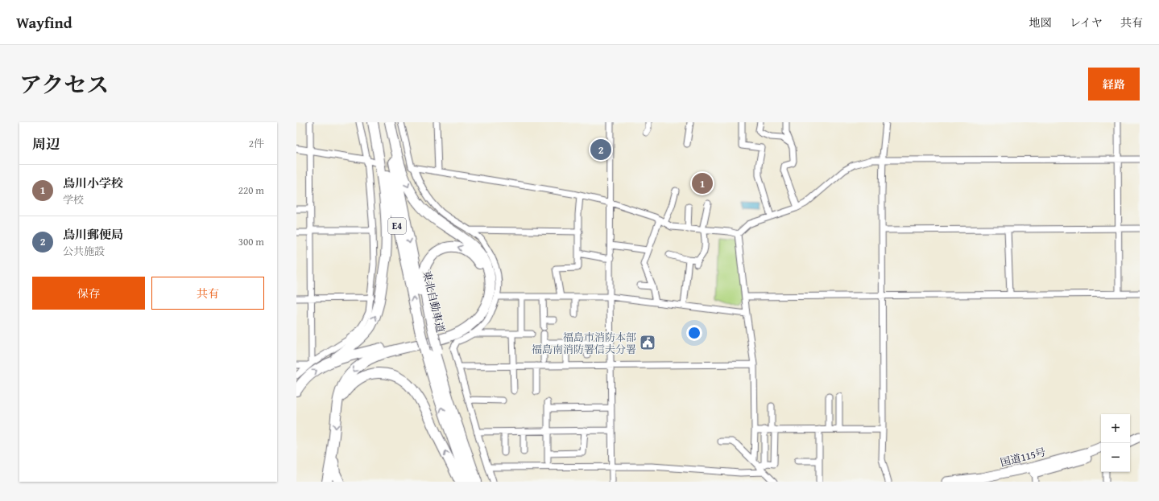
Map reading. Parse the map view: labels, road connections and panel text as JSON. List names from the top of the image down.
{
  "streets": {
    "highway": ["E4", "東北自動車道", "国道115号"]
  },
  "places": {
    "public building": ["福島市消防本部 福島南消防署信夫分署"]
  },
  "page": {
    "header": "Wayfind",
    "nav": ["地図", "レイヤ", "共有"],
    "title": "アクセス",
    "buttons": [
      "経路",
      ["保存", "共有"]
    ],
    "heading": ["周辺", "2件"],
    "pins": ["2", "1"],
    "list": [
      {
        "mark": "1",
        "name": "鳥川小学校",
        "note": "学校",
        "value": "220 m"
      },
      {
        "mark": "2",
        "name": "鳥川郵便局",
        "note": "公共施設",
        "value": "300 m"
      }
    ],
    "map_buttons": ["+", "−"]
  }
}
